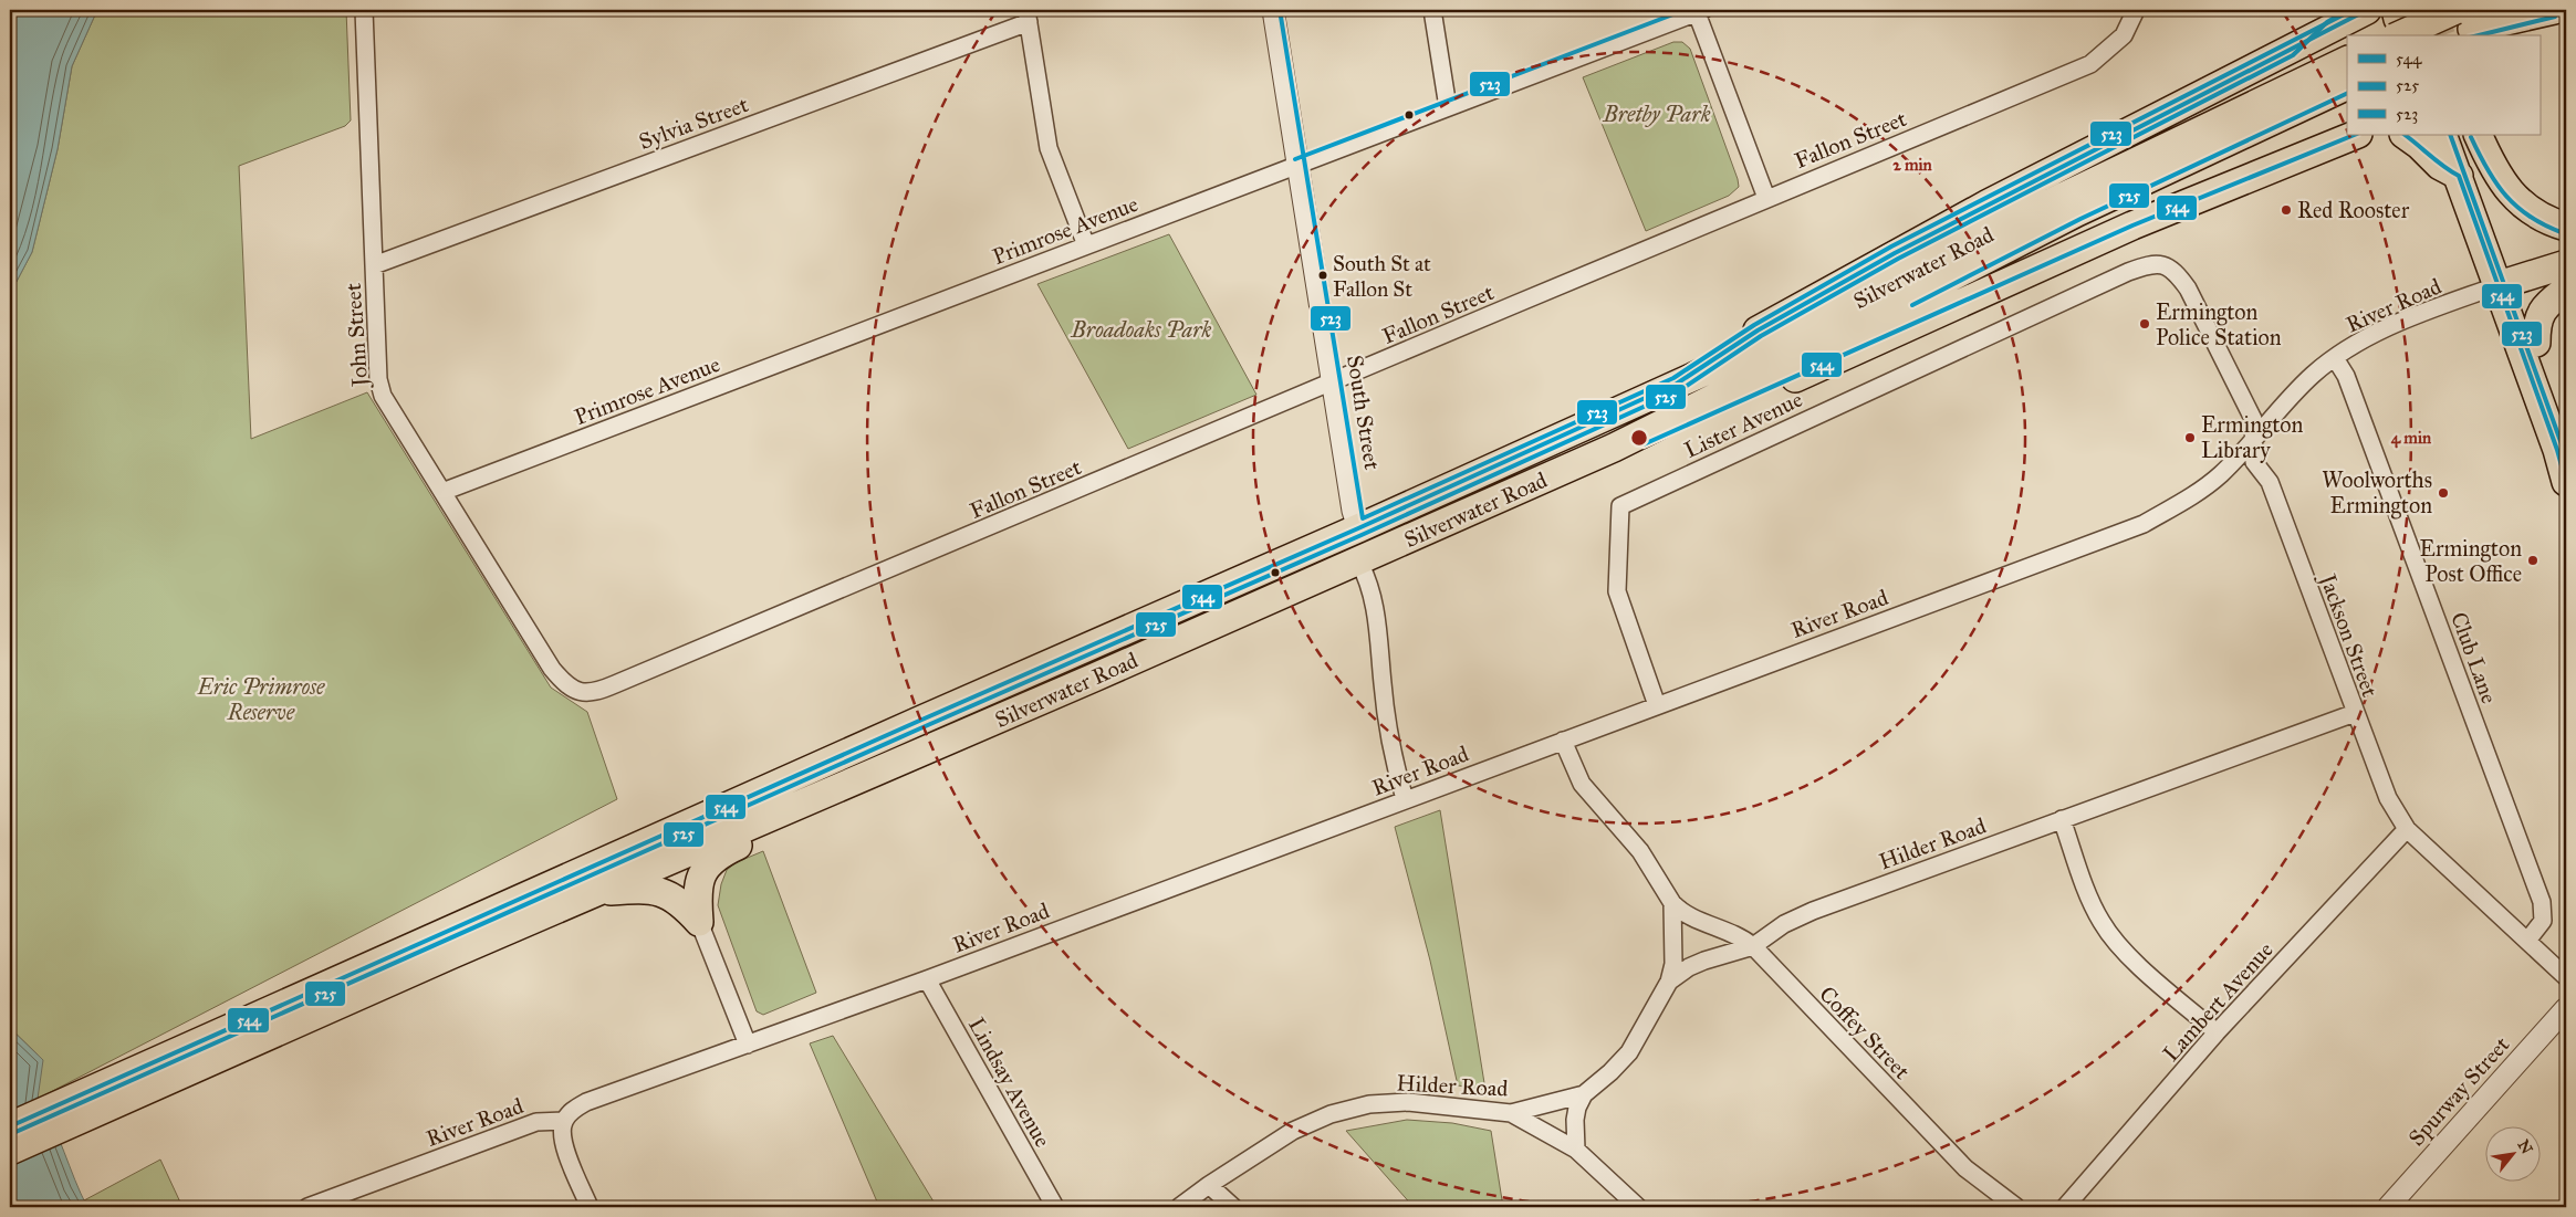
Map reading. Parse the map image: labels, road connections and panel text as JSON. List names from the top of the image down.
{
  "streets": {
    "highway": ["Silverwater Road"],
    "street": [
      "Sylvia Street",
      "Fallon Street",
      "Primrose Avenue",
      "River Road",
      "John Street",
      "South Street",
      "Lister Avenue",
      "Jackson Street",
      "Club Lane",
      "Hilder Road",
      "Lambert Avenue",
      "Coffey Street",
      "Lindsay Avenue",
      "Spurway Street"
    ]
  },
  "crossings": [
    ["Sylvia Street", "John Street"],
    ["Fallon Street", "John Street"],
    ["Fallon Street", "South Street"],
    ["Primrose Avenue", "John Street"],
    ["Primrose Avenue", "South Street"],
    ["Silverwater Road", "South Street"],
    ["River Road", "Lister Avenue"],
    ["River Road", "Jackson Street"],
    ["River Road", "Club Lane"],
    ["River Road", "Coffey Street"],
    ["River Road", "Lindsay Avenue"],
    ["Lister Avenue", "Jackson Street"],
    ["Jackson Street", "Club Lane"],
    ["Jackson Street", "Hilder Road"],
    ["Jackson Street", "Lambert Avenue"],
    ["Hilder Road", "Coffey Street"]
  ],
  "parks": ["Bretby Park", "Broadoaks Park", "Eric Primrose Reserve"],
  "places": [
    "Red Rooster",
    "South St at Fallon St",
    "Ermington Police Station",
    "Ermington Library",
    "Woolworths Ermington",
    "Ermington Post Office"
  ],
  "lines": ["transit line 544", "transit line 523", "transit line 525"],
  "legend": ["544", "525", "523"],
  "north": "top right",
  "rings": ["2 min", "4 min"]
}
